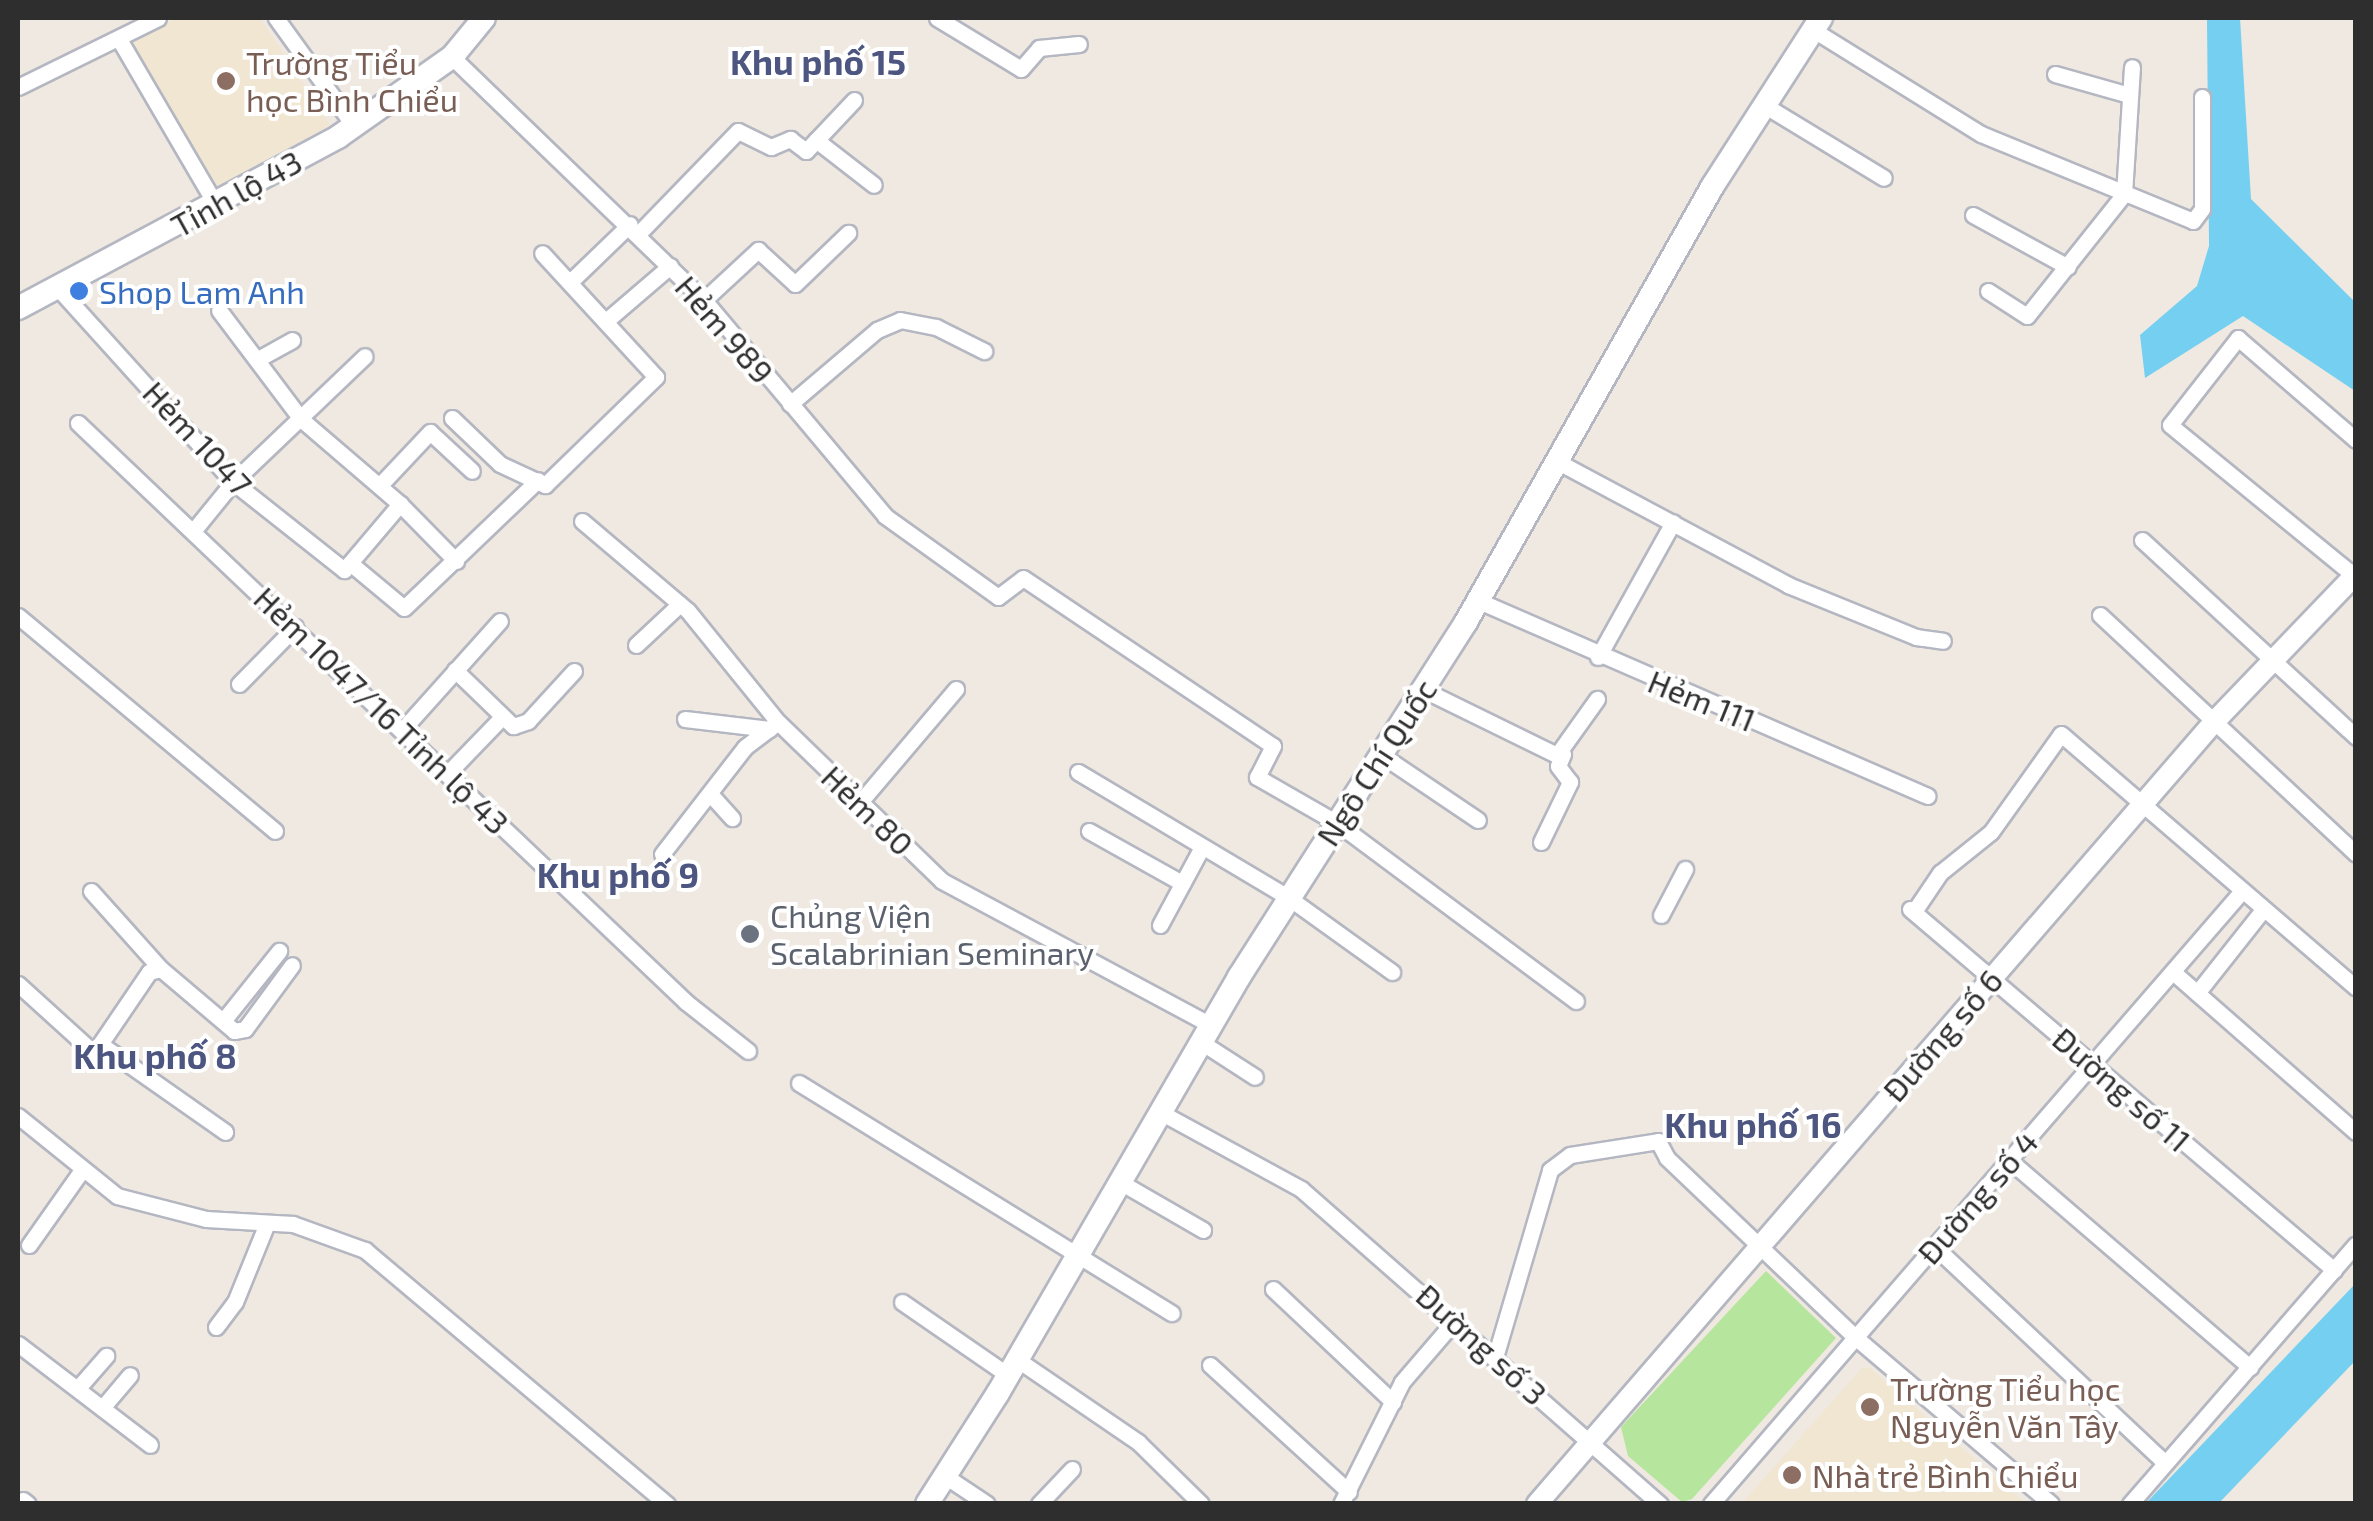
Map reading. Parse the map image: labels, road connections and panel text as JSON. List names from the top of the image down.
{
  "streets": {
    "main road": ["Tỉnh lộ 43", "Ngô Chí Quốc"],
    "street": [
      "Hẻm 989",
      "Hẻm 1047",
      "Hẻm 111",
      "Hẻm 1047/16 Tỉnh lộ 43",
      "Hẻm 80",
      "Đường số 6",
      "Đường số 11",
      "Đường số 4",
      "Đường số 3"
    ]
  },
  "crossings": [
    ["Tỉnh lộ 43", "Hẻm 989"],
    ["Tỉnh lộ 43", "Hẻm 1047"],
    ["Hẻm 989", "Ngô Chí Quốc"],
    ["Hẻm 111", "Ngô Chí Quốc"],
    ["Ngô Chí Quốc", "Hẻm 80"],
    ["Ngô Chí Quốc", "Đường số 3"],
    ["Đường số 6", "Đường số 11"],
    ["Đường số 6", "Đường số 3"],
    ["Đường số 11", "Đường số 4"]
  ],
  "districts": [
    "Khu phố 15",
    "Khu phố 9",
    "Khu phố 8",
    "Khu phố 16"
  ],
  "places": [
    "Trường Tiểu học Bình Chiểu",
    "Shop Lam Anh",
    "Chủng Viện Scalabrinian Seminary",
    "Trường Tiểu học Nguyễn Văn Tây",
    "Nhà trẻ Bình Chiểu"
  ]
}
